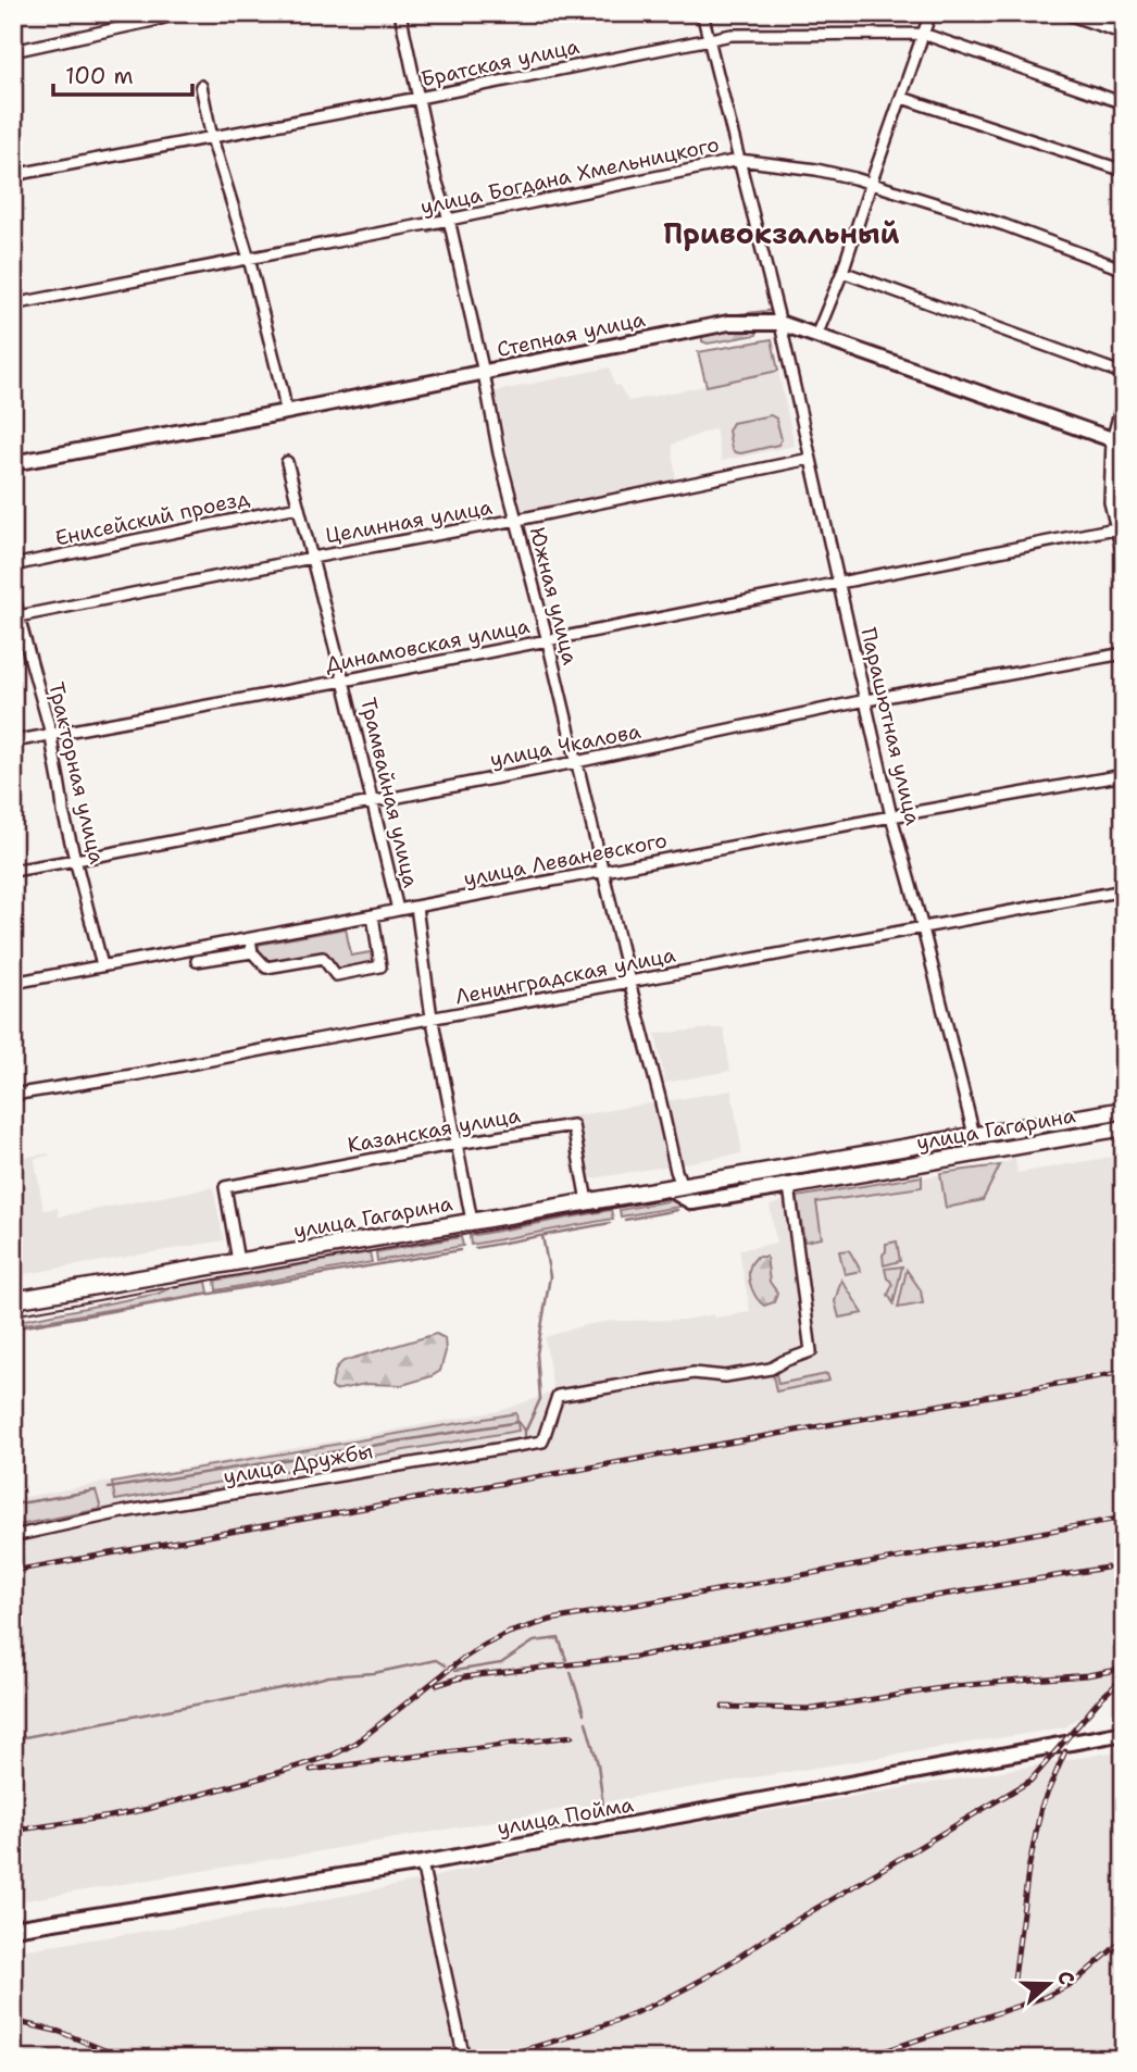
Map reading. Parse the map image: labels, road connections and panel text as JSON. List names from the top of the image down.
{
  "streets": {
    "main road": ["улица Гагарина"],
    "street": [
      "Братская улица",
      "улица Богдана Хмельницкого",
      "Степная улица",
      "Енисейский проезд",
      "Целинная улица",
      "Южная улица",
      "Динамовская улица",
      "Парашютная улица",
      "улица Чкалова",
      "Тракторная улица",
      "Трамвайная улица",
      "улица Леваневского",
      "Ленинградская улица",
      "Казанская улица",
      "улица Дружбы",
      "улица Пойма"
    ]
  },
  "crossings": [
    ["Братская улица", "Южная улица"],
    ["Братская улица", "Парашютная улица"],
    ["улица Богдана Хмельницкого", "Южная улица"],
    ["улица Богдана Хмельницкого", "Парашютная улица"],
    ["Степная улица", "Южная улица"],
    ["Степная улица", "Парашютная улица"],
    ["Енисейский проезд", "Трамвайная улица"],
    ["Целинная улица", "Южная улица"],
    ["Целинная улица", "Парашютная улица"],
    ["Целинная улица", "Тракторная улица"],
    ["Целинная улица", "Трамвайная улица"],
    ["Южная улица", "Динамовская улица"],
    ["Южная улица", "улица Чкалова"],
    ["Южная улица", "улица Леваневского"],
    ["Южная улица", "Ленинградская улица"],
    ["Южная улица", "улица Гагарина"],
    ["Динамовская улица", "Парашютная улица"],
    ["Динамовская улица", "Тракторная улица"],
    ["Динамовская улица", "Трамвайная улица"],
    ["Парашютная улица", "улица Чкалова"],
    ["Парашютная улица", "улица Леваневского"],
    ["Парашютная улица", "Ленинградская улица"],
    ["Парашютная улица", "улица Гагарина"],
    ["улица Чкалова", "Тракторная улица"],
    ["улица Чкалова", "Трамвайная улица"],
    ["Тракторная улица", "улица Леваневского"],
    ["Трамвайная улица", "улица Леваневского"],
    ["Трамвайная улица", "Ленинградская улица"],
    ["Трамвайная улица", "улица Гагарина"],
    ["Трамвайная улица", "Казанская улица"],
    ["улица Гагарина", "Казанская улица"],
    ["улица Гагарина", "улица Дружбы"]
  ],
  "districts": ["Привокзальный"],
  "scale_bar": "100 m",
  "north": "right"
}
